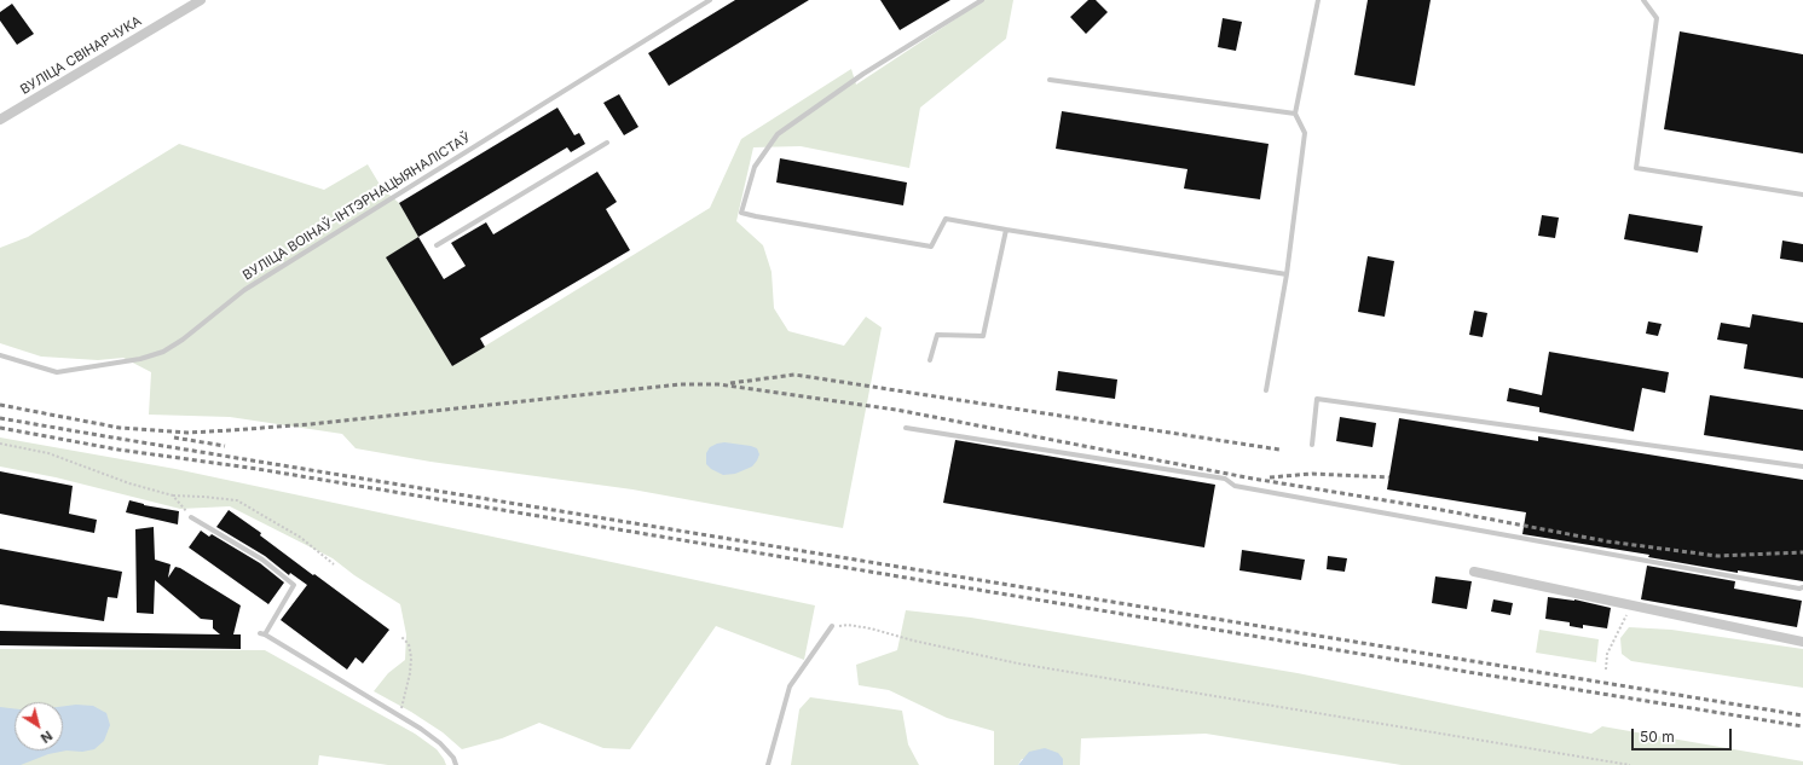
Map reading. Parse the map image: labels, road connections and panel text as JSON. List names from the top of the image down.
{
  "streets": {
    "street": ["ВУЛІЦА СВІНАРЧУКА"],
    "lane": ["ВУЛІЦА ВОІНАЎ-ІНТЭРНАЦЫЯНАЛІСТАЎ"]
  },
  "scale_bar": "50 m",
  "north": "bottom right"
}
